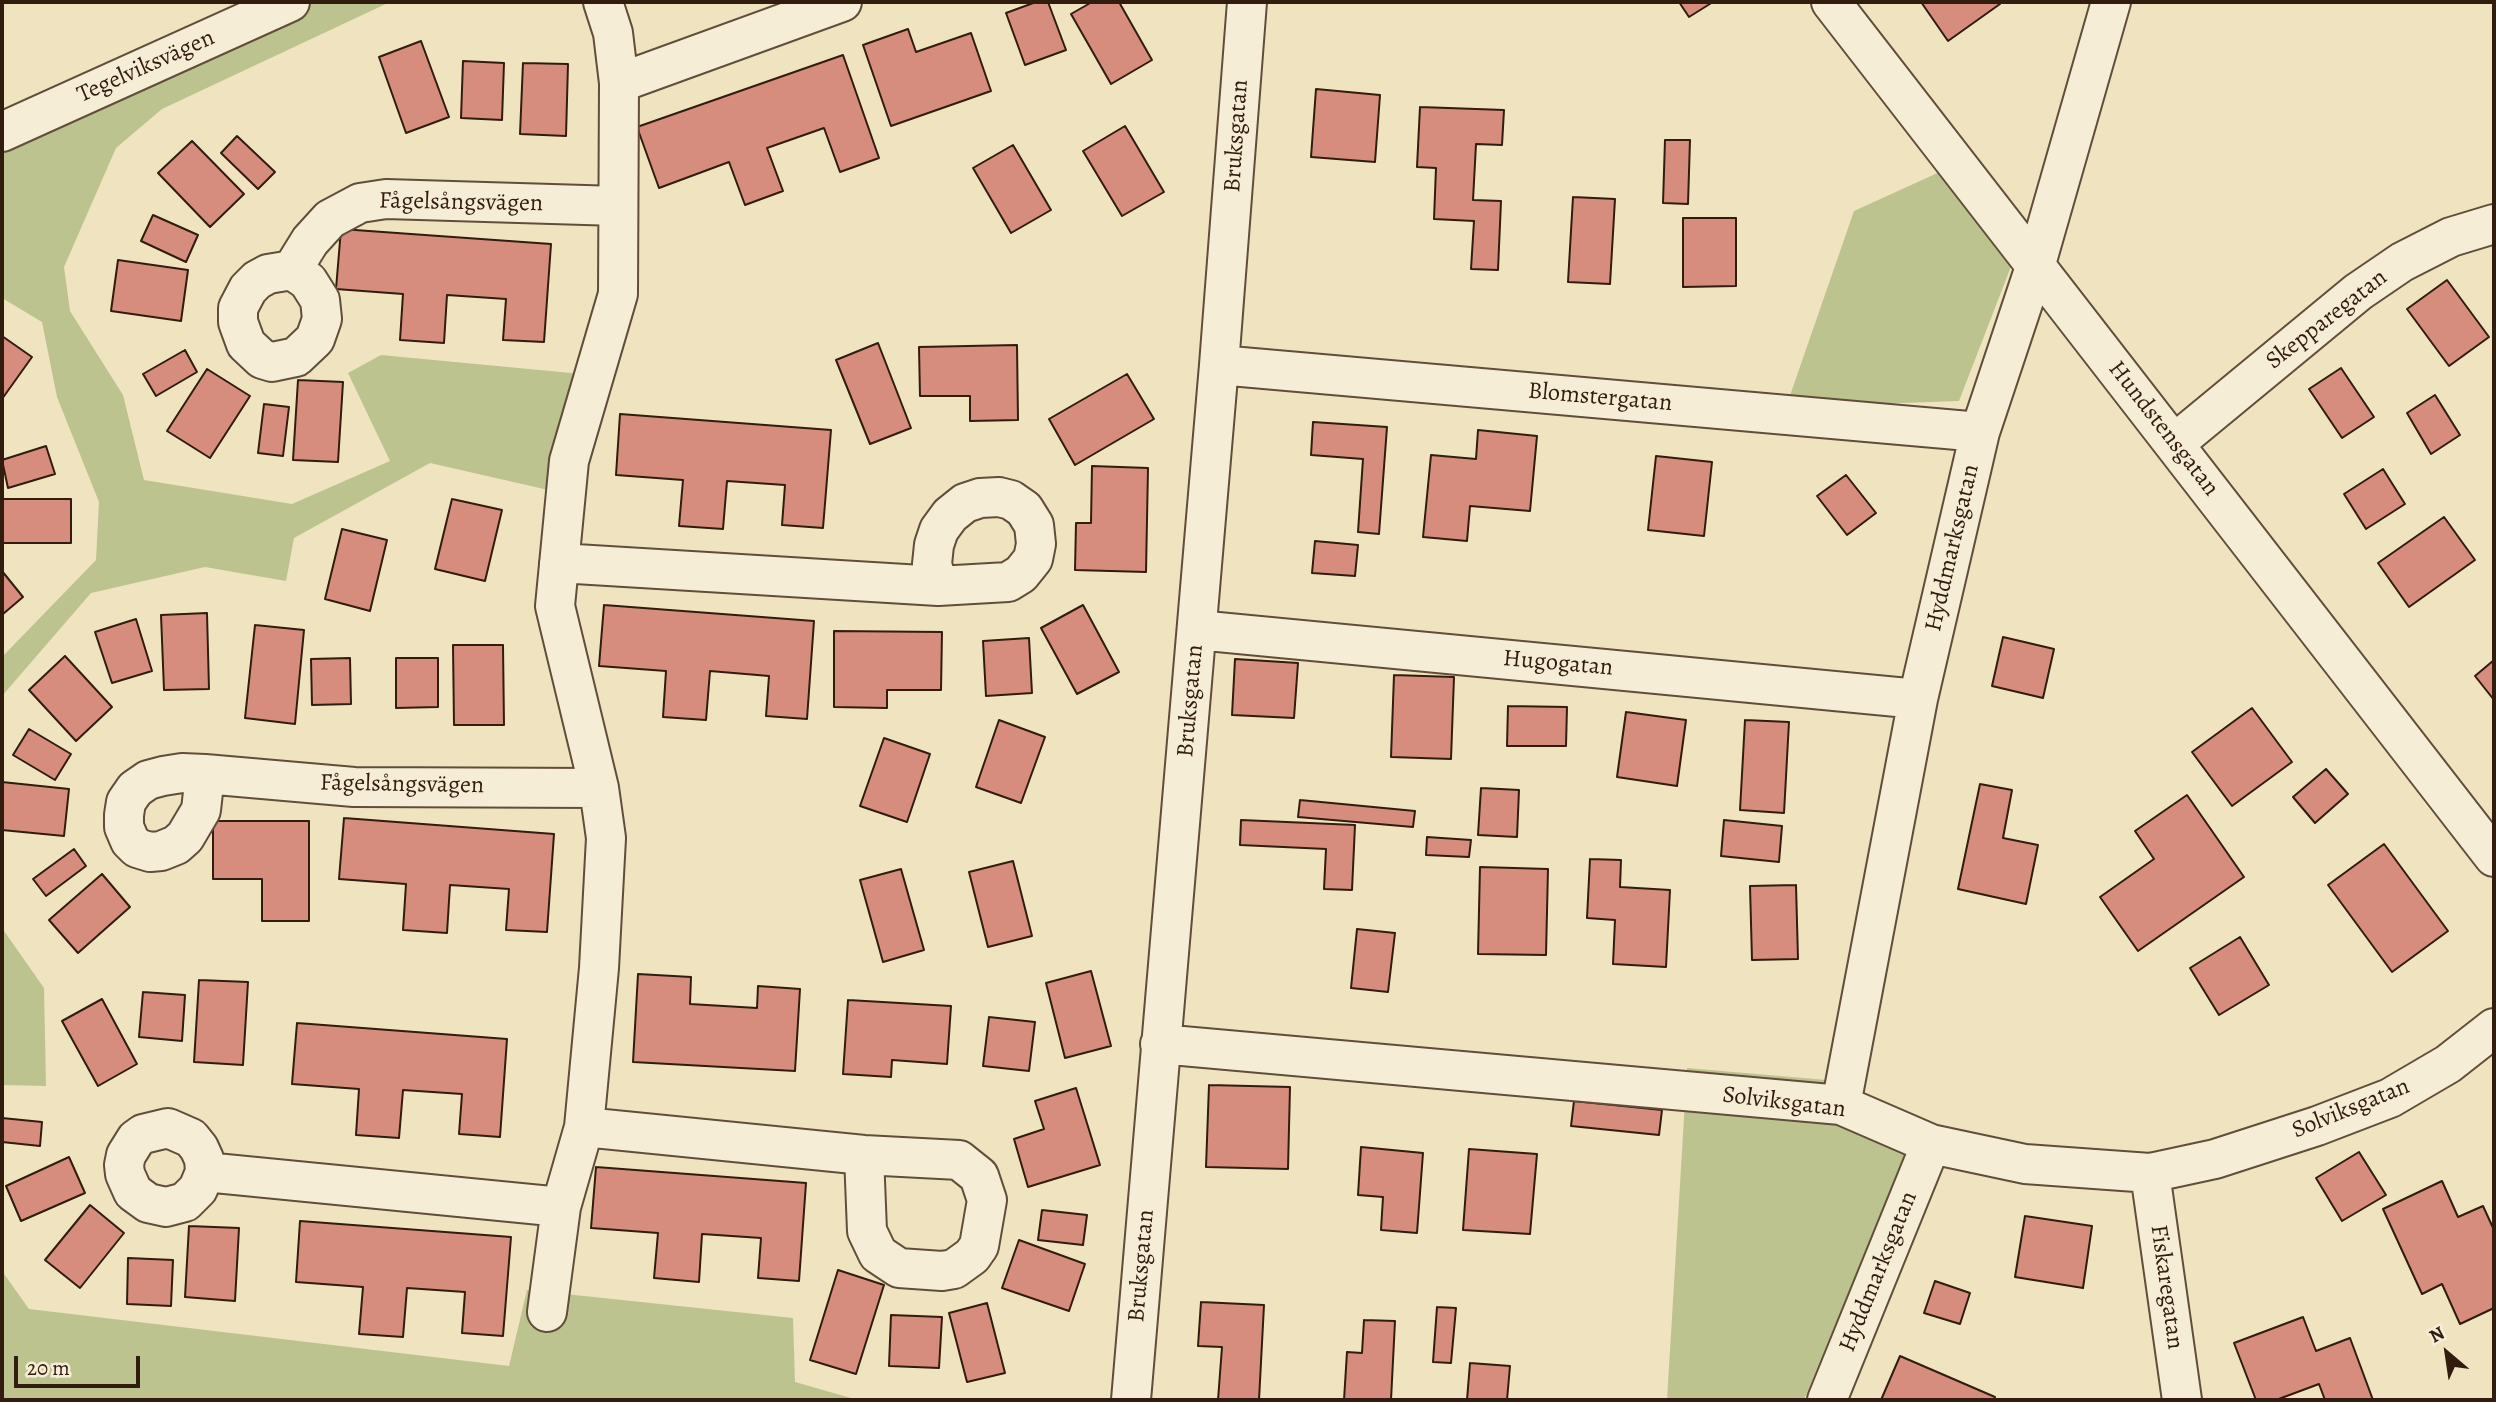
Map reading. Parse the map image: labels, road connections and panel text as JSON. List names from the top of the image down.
{
  "streets": {
    "street": [
      "Tegelviksvägen",
      "Bruksgatan",
      "Fågelsångsvägen",
      "Skepparegatan",
      "Blomstergatan",
      "Hundstensgatan",
      "Hyddmarksgatan",
      "Hugogatan",
      "Solviksgatan",
      "Fiskaregatan"
    ]
  },
  "crossings": [
    ["Bruksgatan", "Blomstergatan"],
    ["Bruksgatan", "Hugogatan"],
    ["Bruksgatan", "Solviksgatan"],
    ["Skepparegatan", "Hundstensgatan"],
    ["Blomstergatan", "Hyddmarksgatan"],
    ["Hundstensgatan", "Hyddmarksgatan"],
    ["Hyddmarksgatan", "Hugogatan"],
    ["Hyddmarksgatan", "Solviksgatan"],
    ["Solviksgatan", "Fiskaregatan"]
  ],
  "scale_bar": "20 m",
  "north": "top left"
}
